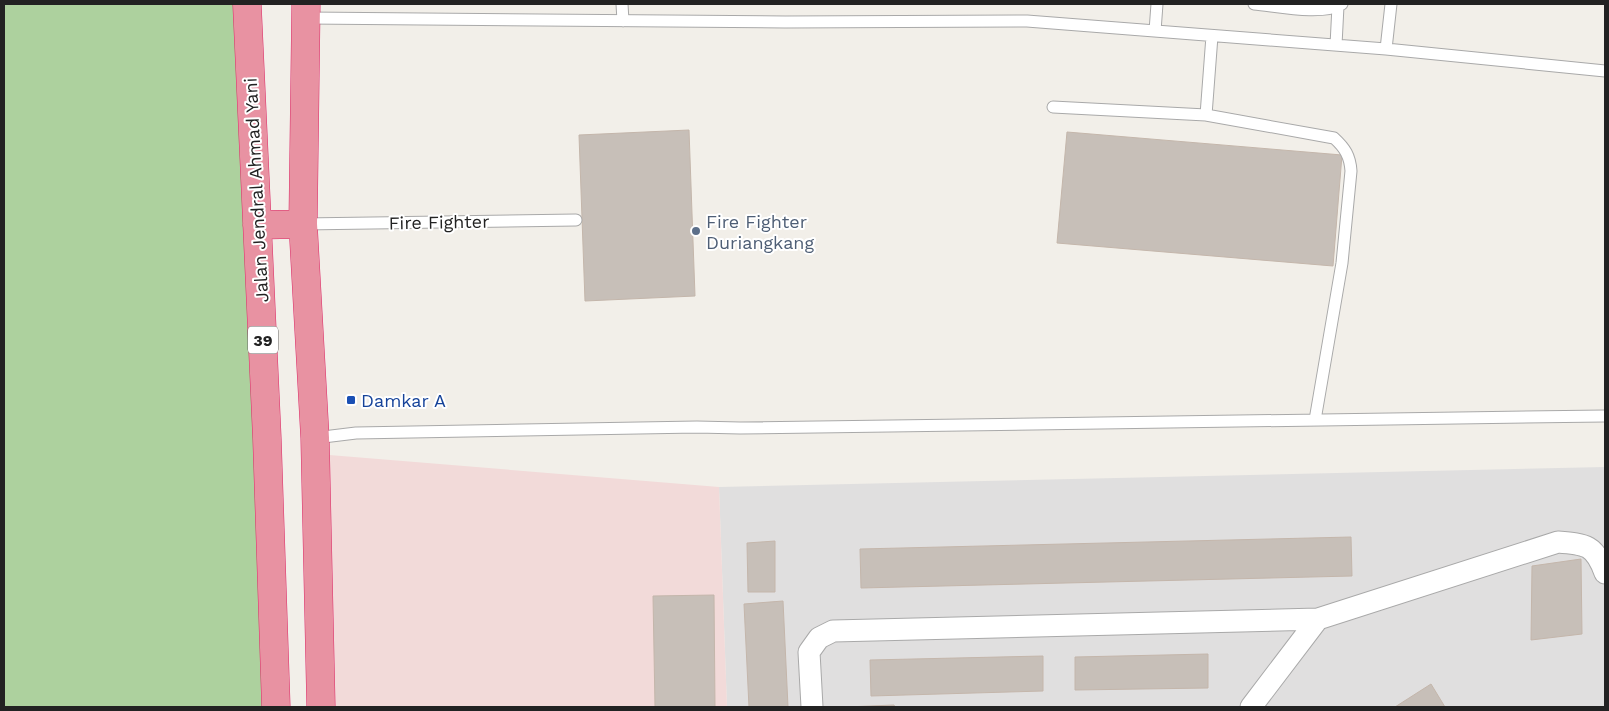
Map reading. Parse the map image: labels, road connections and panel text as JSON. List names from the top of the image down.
{
  "streets": {
    "highway": ["Jalan Jendral Ahmad Yani", "39"],
    "lane": ["Fire Fighter"]
  },
  "places": {
    "other": ["Fire Fighter Duriangkang"],
    "transit": ["Damkar A"]
  }
}
